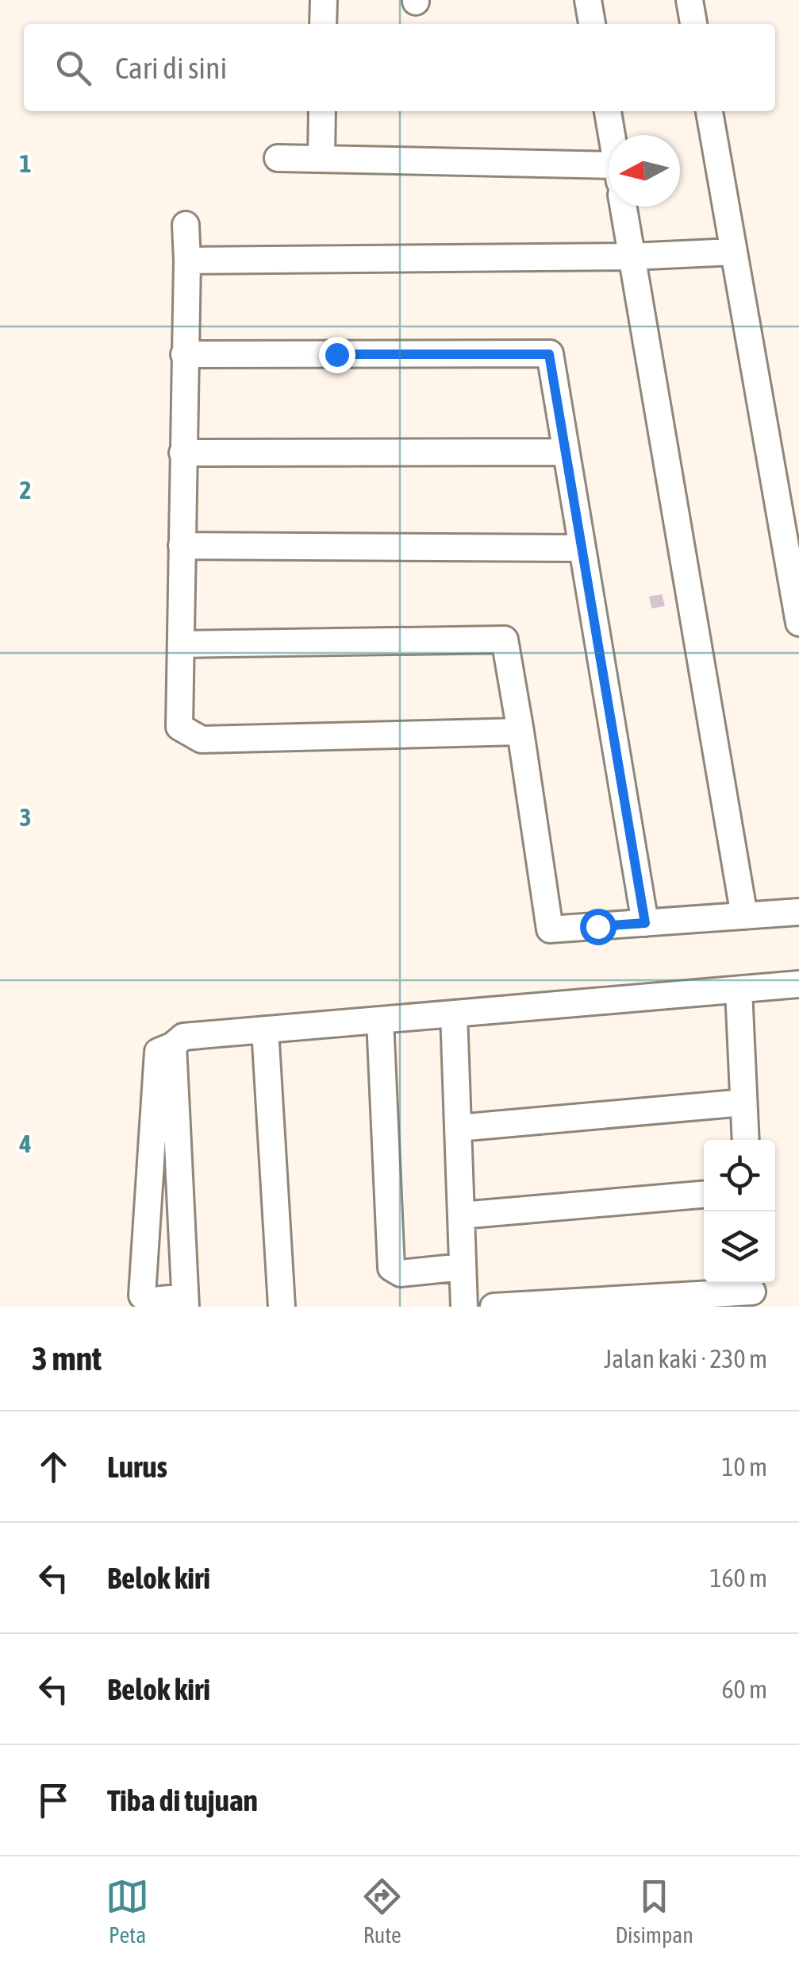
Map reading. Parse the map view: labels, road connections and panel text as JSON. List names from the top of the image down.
{
  "north": "left",
  "page": {
    "search": "Cari di sini",
    "heading": ["3 mnt", "Jalan kaki · 230 m"],
    "list": [
      ["Lurus", "10 m"],
      ["Belok kiri", "160 m"],
      ["Belok kiri", "60 m"],
      "Tiba di tujuan"
    ],
    "nav": ["Peta", "Rute", "Disimpan"]
  },
  "grid": {
    "rows": [
      "1",
      "2",
      "3",
      "4"
    ]
  }
}
